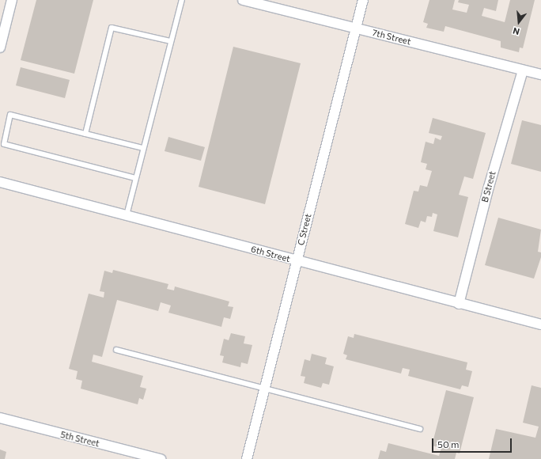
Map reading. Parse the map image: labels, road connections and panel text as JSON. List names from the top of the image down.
{
  "streets": {
    "street": [
      "7th Street",
      "B Street",
      "C Street",
      "6th Street",
      "5th Street"
    ]
  },
  "crossings": [
    ["7th Street", "B Street"],
    ["7th Street", "C Street"],
    ["B Street", "6th Street"],
    ["C Street", "6th Street"]
  ],
  "scale_bar": "50 m",
  "north": "bottom"
}
